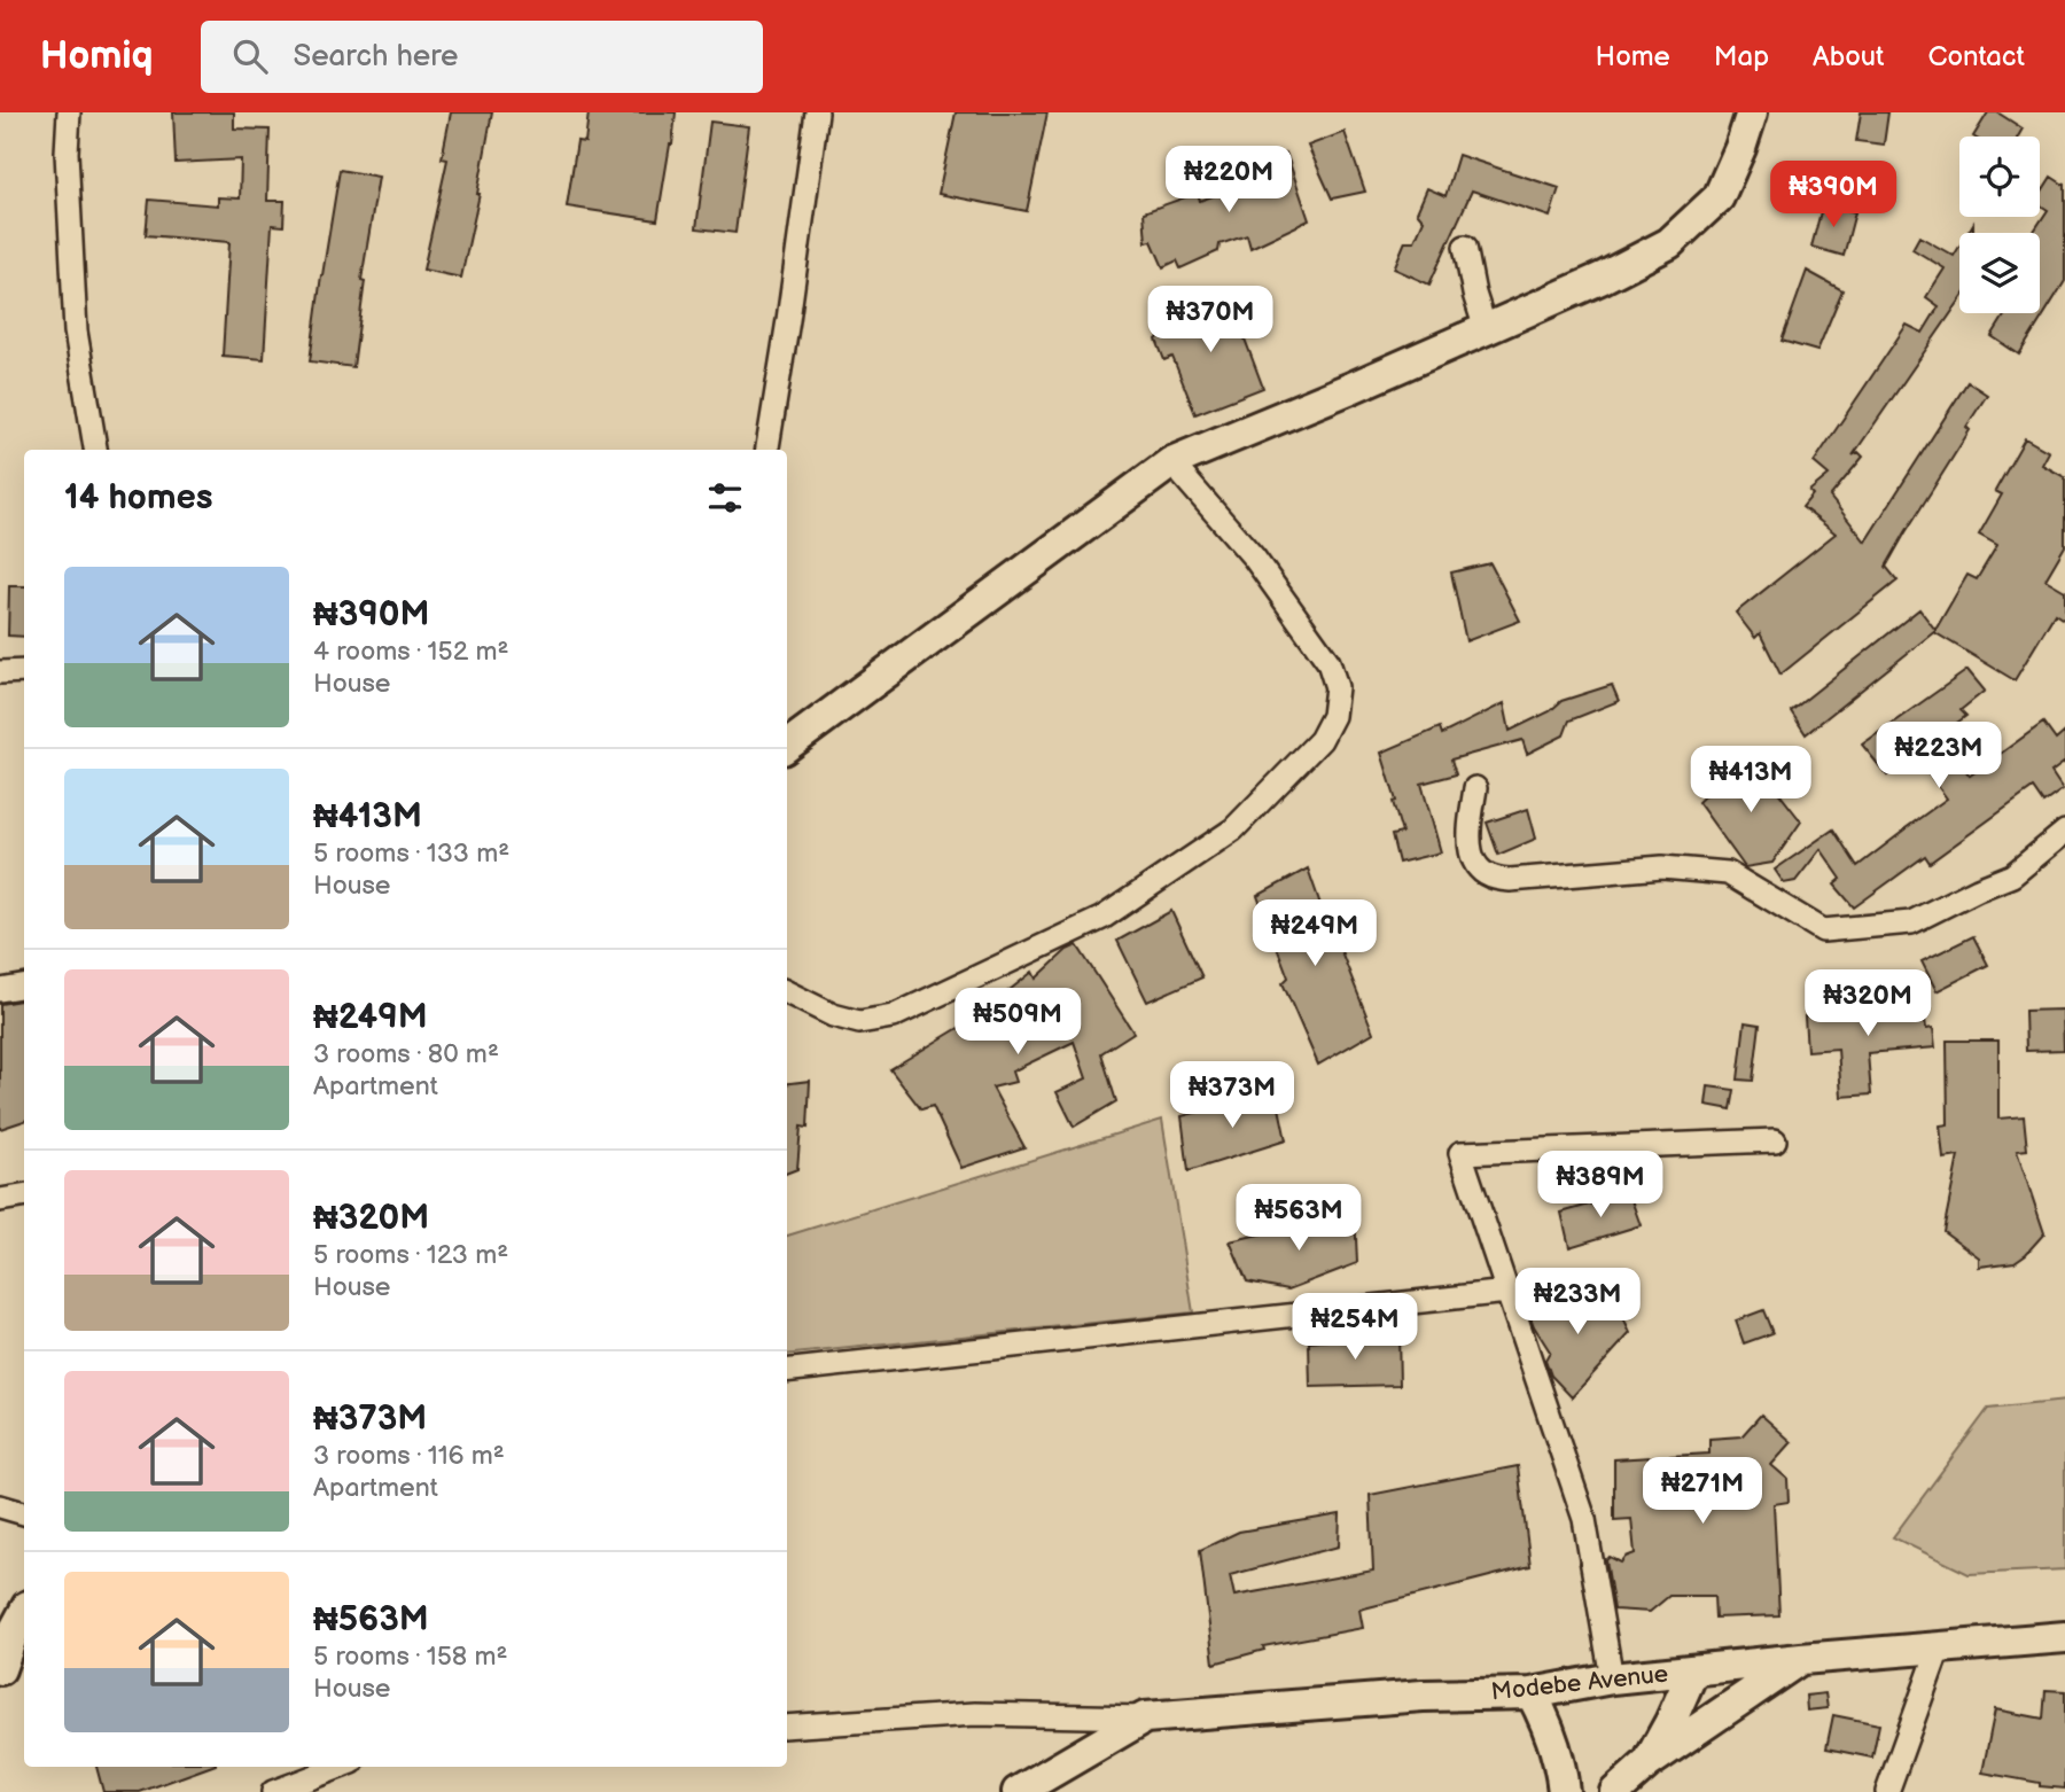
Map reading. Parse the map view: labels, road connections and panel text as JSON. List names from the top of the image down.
{
  "streets": {
    "street": ["Modebe Avenue"]
  },
  "page": {
    "header": "Homiq",
    "search": "Search here",
    "nav": [
      "Home",
      "Map",
      "About",
      "Contact"
    ],
    "price": [
      "₦220M",
      "₦390M",
      "₦370M",
      "₦223M",
      "₦413M",
      "₦249M",
      "₦320M",
      "₦509M",
      "₦373M",
      "₦389M",
      "₦563M",
      "₦233M",
      "₦254M",
      "₦271M"
    ],
    "heading": "14 homes",
    "list": [
      {
        "name": "₦390M",
        "note": "4 rooms · 152 m² · House"
      },
      {
        "name": "₦413M",
        "note": "5 rooms · 133 m² · House"
      },
      {
        "name": "₦249M",
        "note": "3 rooms · 80 m² · Apartment"
      },
      {
        "name": "₦320M",
        "note": "5 rooms · 123 m² · House"
      },
      {
        "name": "₦373M",
        "note": "3 rooms · 116 m² · Apartment"
      },
      {
        "name": "₦563M",
        "note": "5 rooms · 158 m² · House"
      }
    ]
  }
}
